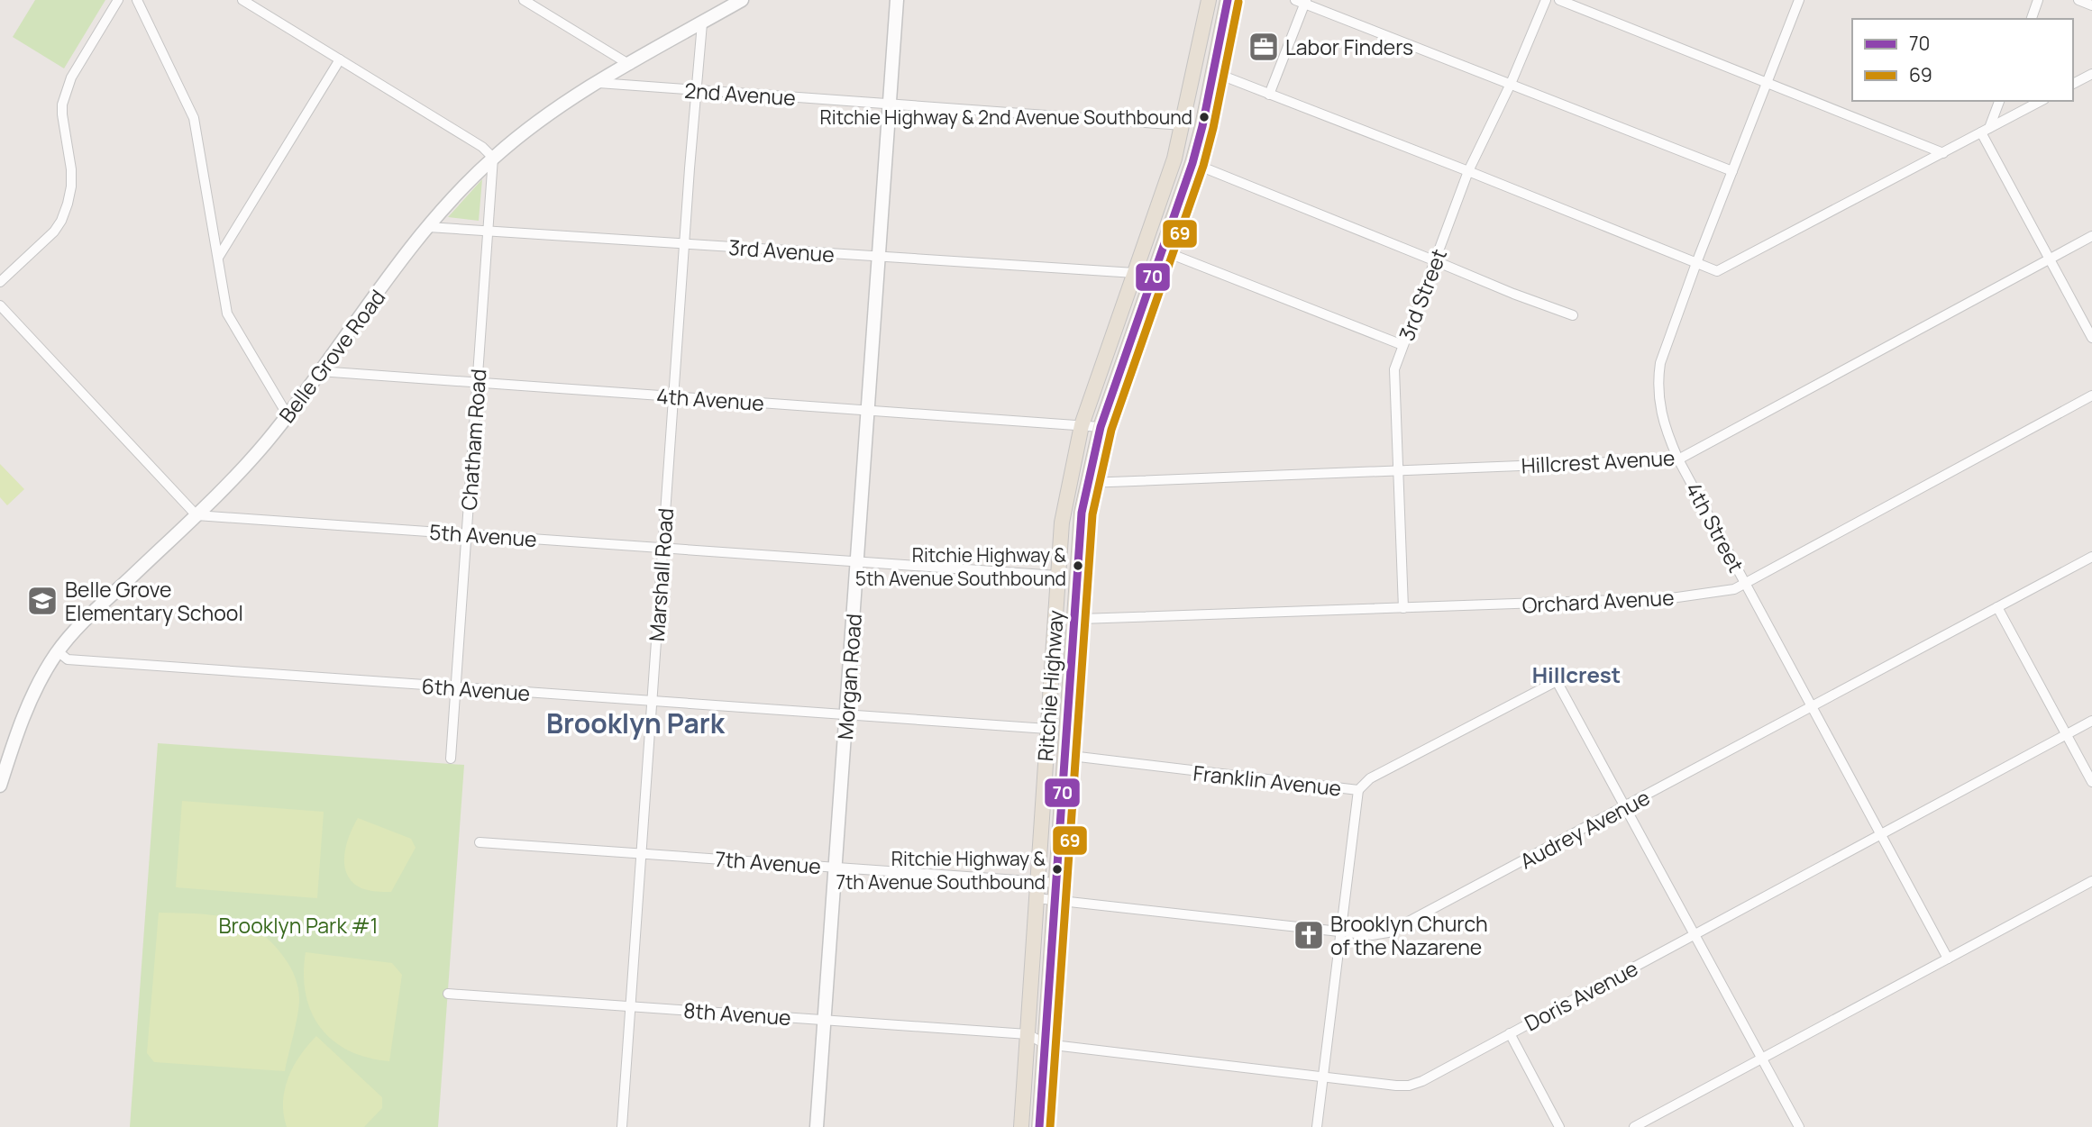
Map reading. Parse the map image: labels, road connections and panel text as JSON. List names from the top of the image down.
{
  "streets": {
    "main road": ["Ritchie Highway"],
    "street": [
      "2nd Avenue",
      "3rd Avenue",
      "3rd Street",
      "Belle Grove Road",
      "4th Avenue",
      "Chatham Road",
      "Hillcrest Avenue",
      "4th Street",
      "5th Avenue",
      "Marshall Road",
      "Orchard Avenue",
      "Morgan Road",
      "6th Avenue",
      "Franklin Avenue",
      "Audrey Avenue",
      "7th Avenue",
      "Doris Avenue",
      "8th Avenue"
    ]
  },
  "crossings": [
    ["2nd Avenue", "Belle Grove Road"],
    ["2nd Avenue", "Marshall Road"],
    ["2nd Avenue", "Morgan Road"],
    ["2nd Avenue", "Ritchie Highway"],
    ["3rd Avenue", "Belle Grove Road"],
    ["3rd Avenue", "Chatham Road"],
    ["3rd Avenue", "Marshall Road"],
    ["3rd Avenue", "Morgan Road"],
    ["3rd Avenue", "Ritchie Highway"],
    ["3rd Street", "Hillcrest Avenue"],
    ["3rd Street", "Orchard Avenue"],
    ["Belle Grove Road", "4th Avenue"],
    ["Belle Grove Road", "Chatham Road"],
    ["Belle Grove Road", "5th Avenue"],
    ["Belle Grove Road", "Marshall Road"],
    ["Belle Grove Road", "6th Avenue"],
    ["4th Avenue", "Chatham Road"],
    ["4th Avenue", "Marshall Road"],
    ["4th Avenue", "Morgan Road"],
    ["4th Avenue", "Ritchie Highway"],
    ["Chatham Road", "5th Avenue"],
    ["Chatham Road", "6th Avenue"],
    ["Hillcrest Avenue", "4th Street"],
    ["Hillcrest Avenue", "Ritchie Highway"],
    ["4th Street", "Orchard Avenue"],
    ["4th Street", "Audrey Avenue"],
    ["4th Street", "Doris Avenue"],
    ["5th Avenue", "Marshall Road"],
    ["5th Avenue", "Morgan Road"],
    ["5th Avenue", "Ritchie Highway"],
    ["Marshall Road", "6th Avenue"],
    ["Marshall Road", "7th Avenue"],
    ["Marshall Road", "8th Avenue"],
    ["Orchard Avenue", "Ritchie Highway"],
    ["Morgan Road", "6th Avenue"],
    ["Morgan Road", "7th Avenue"],
    ["Morgan Road", "8th Avenue"],
    ["Ritchie Highway", "6th Avenue"],
    ["Ritchie Highway", "Franklin Avenue"],
    ["Ritchie Highway", "Audrey Avenue"],
    ["Ritchie Highway", "7th Avenue"],
    ["Ritchie Highway", "Doris Avenue"],
    ["Ritchie Highway", "8th Avenue"],
    ["Franklin Avenue", "Audrey Avenue"],
    ["Doris Avenue", "8th Avenue"]
  ],
  "districts": ["Hillcrest", "Brooklyn Park"],
  "parks": ["Brooklyn Park #1"],
  "places": {
    "office": ["Labor Finders"],
    "other": ["Ritchie Highway & 2nd Avenue Southbound", "Ritchie Highway & 5th Avenue Southbound", "Ritchie Highway & 7th Avenue Southbound"],
    "school or university": ["Belle Grove Elementary School"],
    "church": ["Brooklyn Church of the Nazarene"]
  },
  "lines": ["transit line 70", "transit line 69"],
  "legend": ["70", "69"]
}
